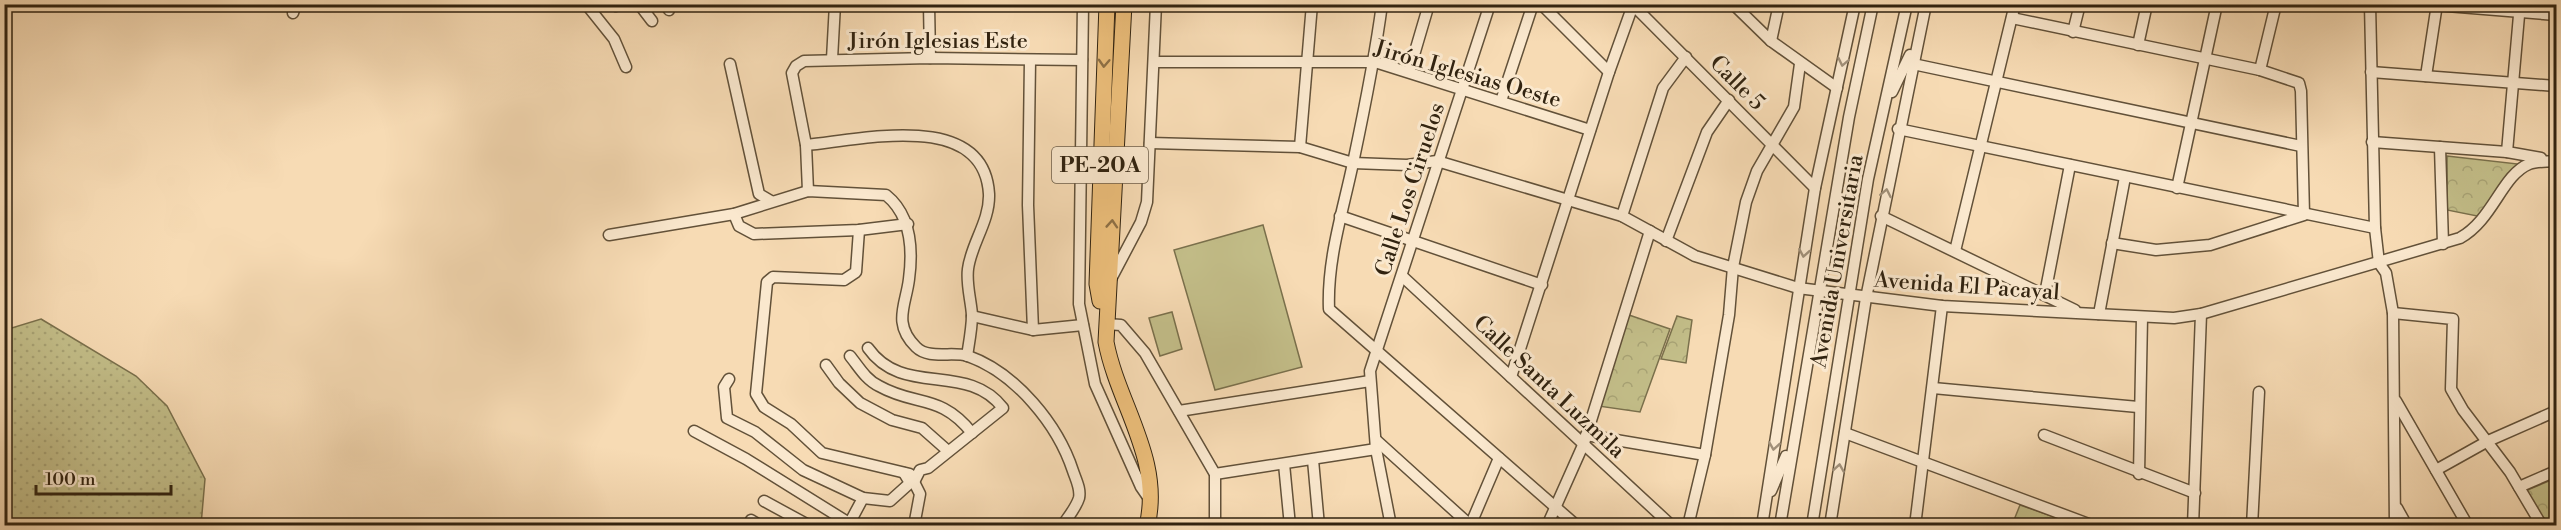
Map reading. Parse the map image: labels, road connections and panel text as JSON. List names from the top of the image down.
{
  "streets": {
    "highway": ["PE-20A"],
    "street": [
      "Jirón Iglesias Este",
      "Jirón Iglesias Oeste",
      "Calle 5",
      "Calle Los Ciruelos",
      "Avenida Universitaria",
      "Avenida El Pacayal",
      "Calle Santa Luzmila"
    ]
  },
  "crossings": [
    ["Jirón Iglesias Oeste", "Calle Los Ciruelos"],
    ["Calle Los Ciruelos", "Avenida El Pacayal"],
    ["Calle Los Ciruelos", "Calle Santa Luzmila"],
    ["Avenida Universitaria", "Avenida El Pacayal"]
  ],
  "scale_bar": "100 m"
}
